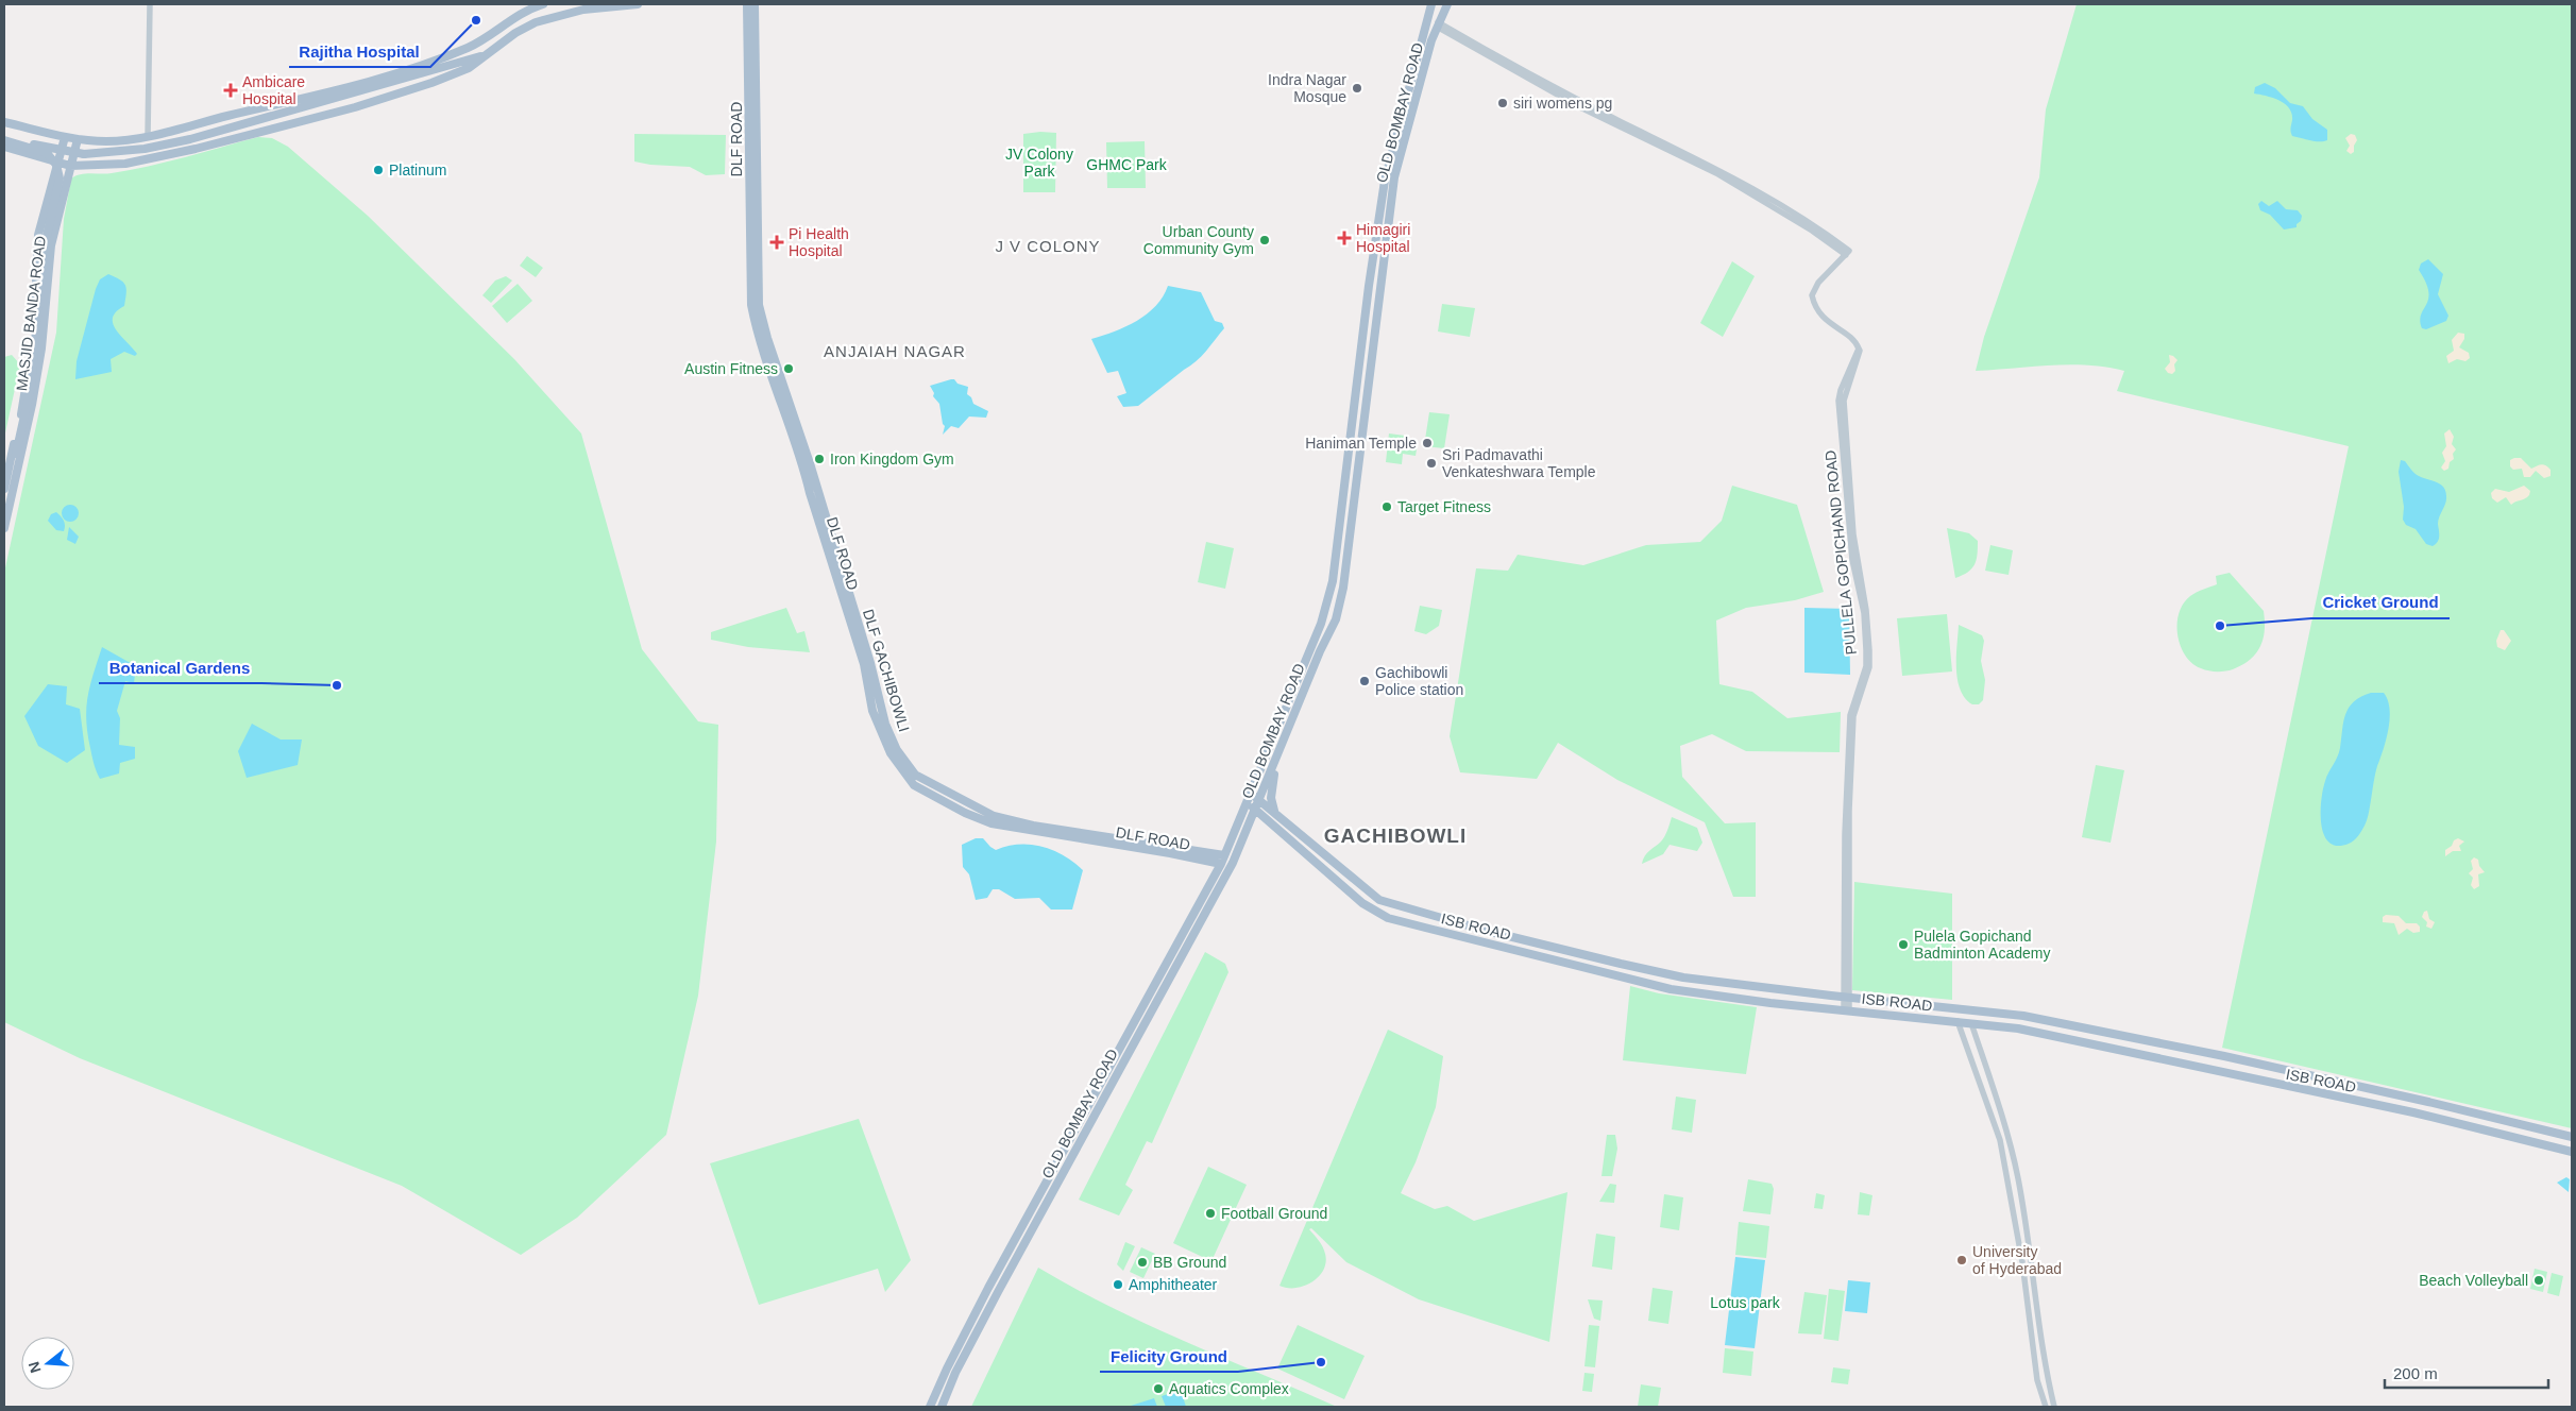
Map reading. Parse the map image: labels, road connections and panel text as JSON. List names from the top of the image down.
{
  "streets": {
    "main road": [
      "OLD BOMBAY ROAD",
      "DLF ROAD",
      "MASJID BANDA ROAD",
      "DLF GACHIBOWLI",
      "ISB ROAD"
    ],
    "street": ["PULLELA GOPICHAND ROAD"]
  },
  "crossings": [
    ["OLD BOMBAY ROAD", "DLF ROAD"],
    ["OLD BOMBAY ROAD", "PULLELA GOPICHAND ROAD"],
    ["OLD BOMBAY ROAD", "DLF GACHIBOWLI"],
    ["OLD BOMBAY ROAD", "ISB ROAD"],
    ["DLF ROAD", "DLF GACHIBOWLI"],
    ["PULLELA GOPICHAND ROAD", "ISB ROAD"]
  ],
  "districts": ["J V COLONY", "ANJAIAH NAGAR", "GACHIBOWLI"],
  "parks": ["JV Colony Park", "GHMC Park", "Lotus park"],
  "places": {
    "other": [
      "Rajitha Hospital",
      "Indra Nagar Mosque",
      "siri womens pg",
      "Platinum",
      "Urban County Community Gym",
      "Austin Fitness",
      "Haniman Temple",
      "Iron Kingdom Gym",
      "Sri Padmavathi Venkateshwara Temple",
      "Target Fitness",
      "Cricket Ground",
      "Gachibowli Police station",
      "Botanical Gardens",
      "Pulela Gopichand Badminton Academy",
      "Football Ground",
      "University of Hyderabad",
      "BB Ground",
      "Beach Volleyball",
      "Amphitheater",
      "Felicity Ground",
      "Aquatics Complex"
    ],
    "health": ["Ambicare Hospital", "Himagiri Hospital", "Pi Health Hospital"]
  },
  "scale_bar": "200 m",
  "north": "left"
}
